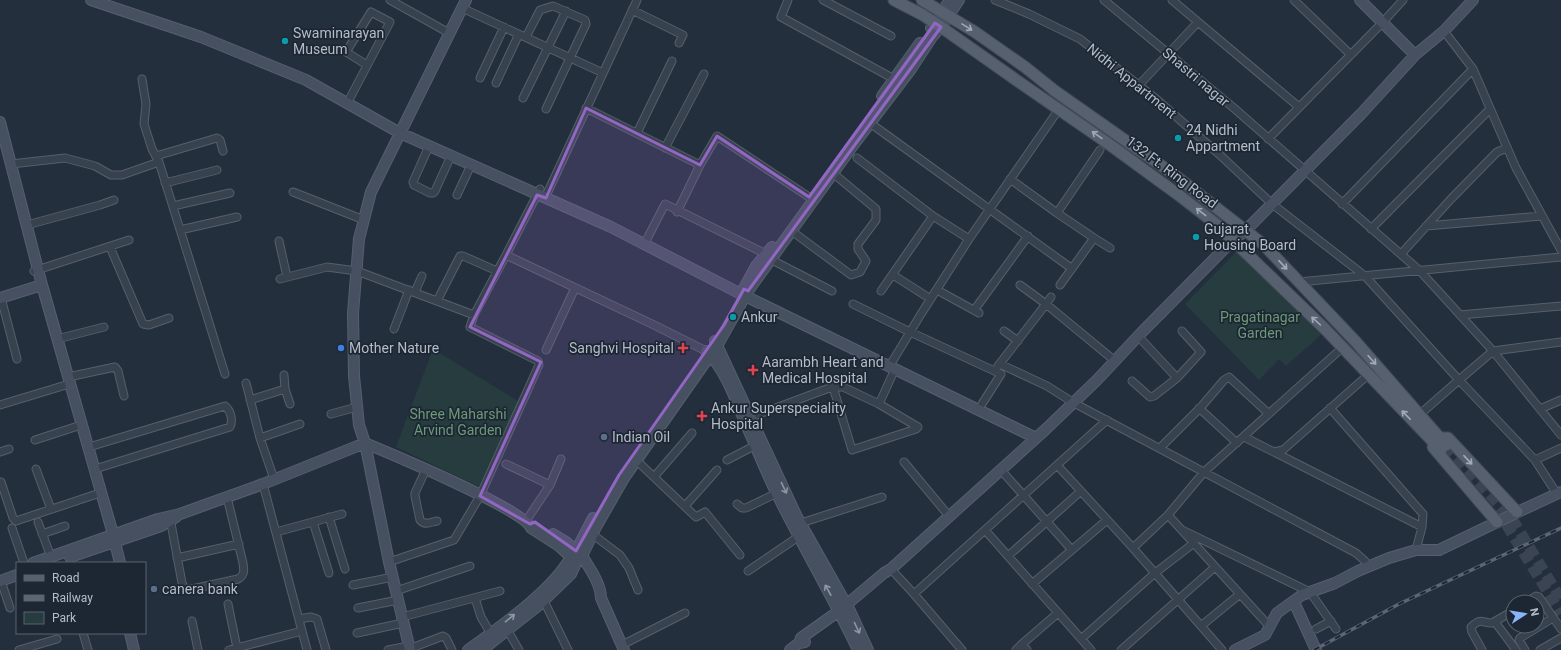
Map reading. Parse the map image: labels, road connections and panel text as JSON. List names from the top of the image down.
{
  "streets": {
    "main road": ["132 Ft. Ring Road"],
    "street": ["Shastri nagar", "Nidhi Appartment"]
  },
  "parks": ["Pragatinagar Garden", "Shree Maharshi Arvind Garden"],
  "places": {
    "other": [
      "Swaminarayan Museum",
      "24 Nidhi Appartment",
      "Gujarat Housing Board",
      "Ankur",
      "Mother Nature",
      "Indian Oil",
      "canera bank"
    ],
    "health": ["Sanghvi Hospital", "Aarambh Heart and Medical Hospital", "Ankur Superspeciality Hospital"]
  },
  "legend": ["Road", "Railway", "Park"],
  "north": "right"
}
